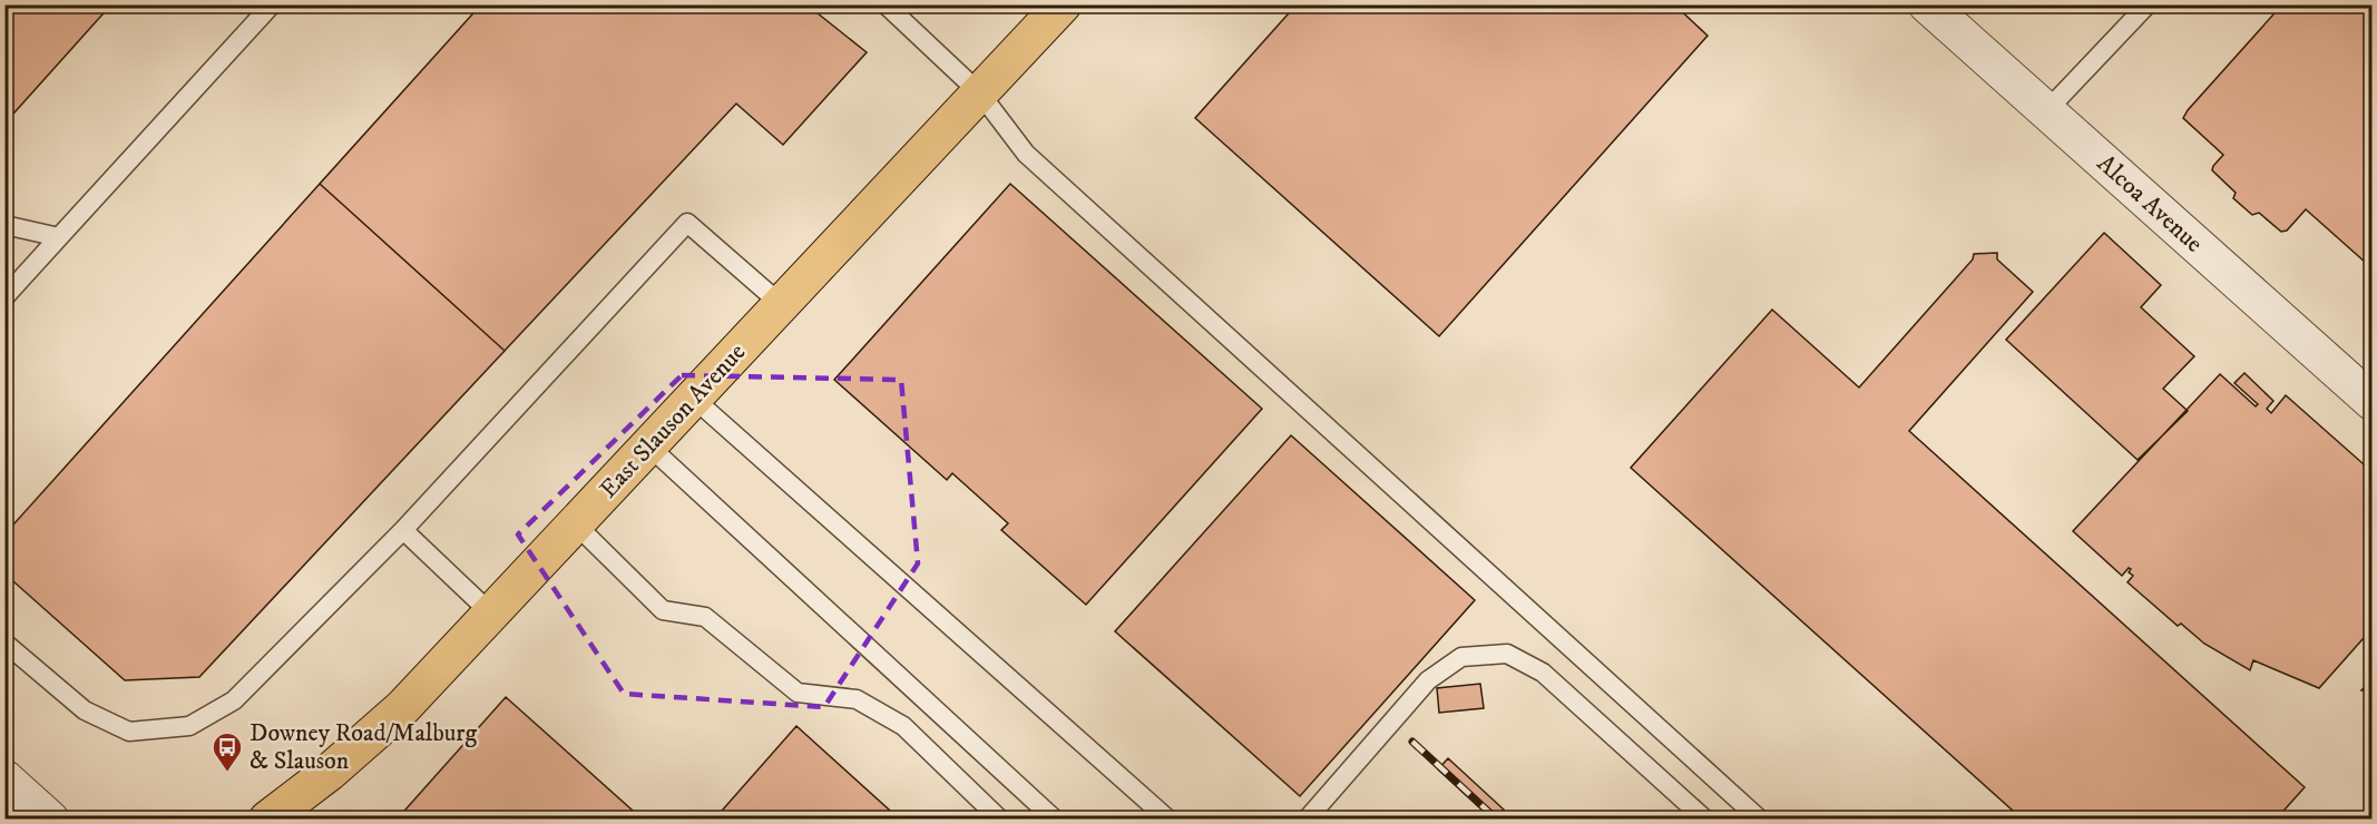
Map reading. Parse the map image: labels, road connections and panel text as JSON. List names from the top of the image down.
{
  "streets": {
    "main road": ["East Slauson Avenue"],
    "street": ["Alcoa Avenue"]
  },
  "places": {
    "bus stop": ["Downey Road/Malburg & Slauson"]
  }
}
